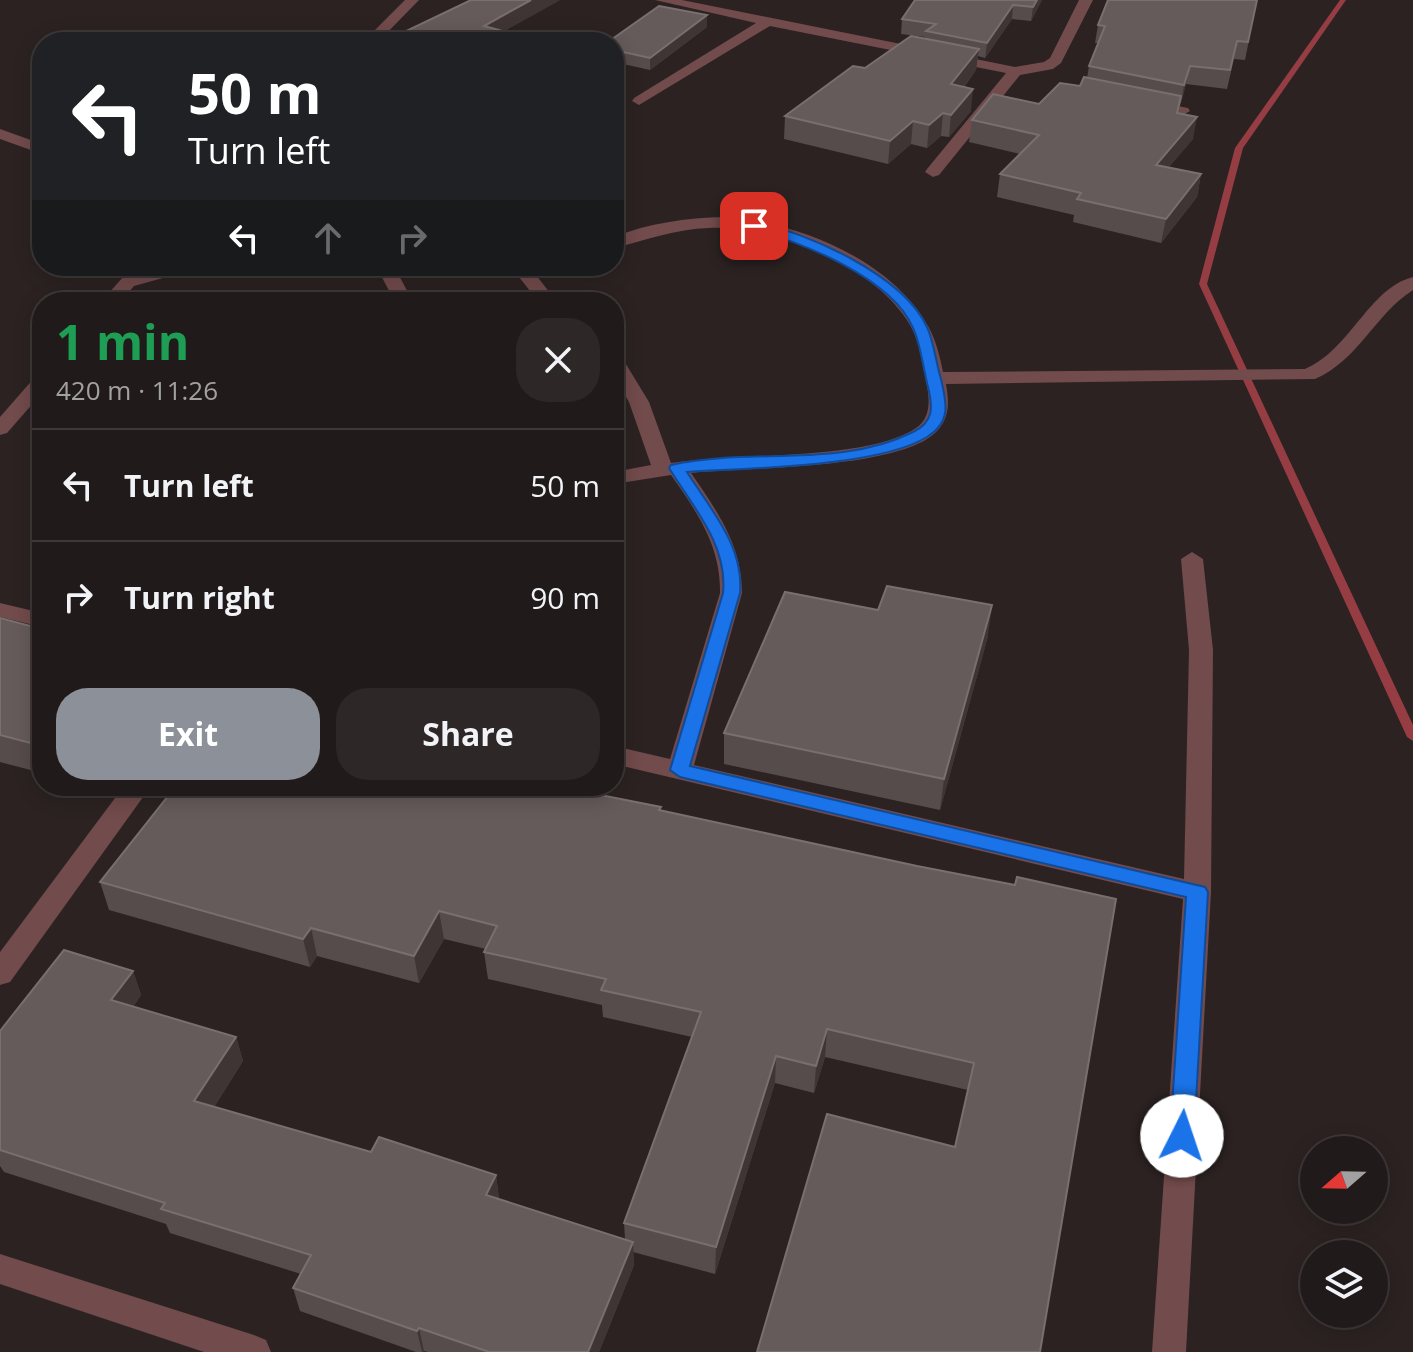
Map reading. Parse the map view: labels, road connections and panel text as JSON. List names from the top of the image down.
{
  "north": "left",
  "page": {
    "turn": ["50 m", "Turn left"],
    "heading": ["1 min", "420 m · 11:26"],
    "list": [
      {
        "name": "Turn left",
        "value": "50 m"
      },
      {
        "name": "Turn right",
        "value": "90 m"
      }
    ],
    "buttons": ["Exit", "Share"]
  }
}
